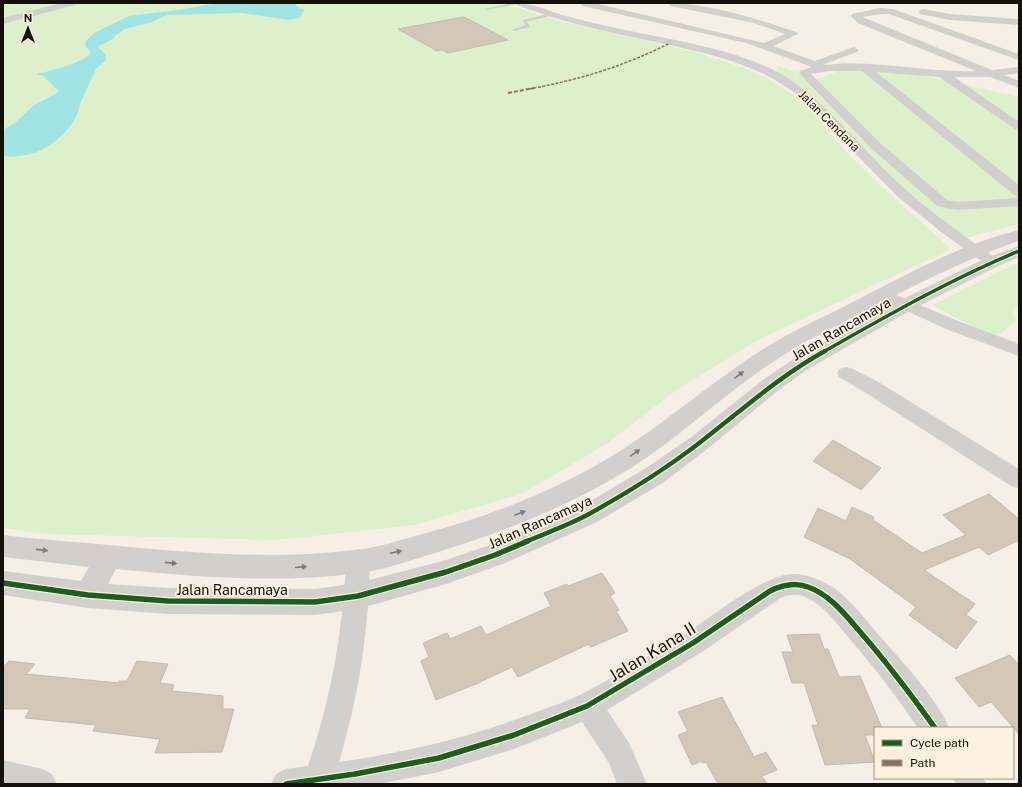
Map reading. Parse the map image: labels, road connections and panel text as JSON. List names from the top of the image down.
{
  "streets": {
    "street": ["Jalan Cendana", "Jalan Rancamaya", "Jalan Kana II"]
  },
  "crossings": [
    ["Jalan Cendana", "Jalan Rancamaya"]
  ],
  "legend": ["Cycle path", "Path"],
  "north": "top"
}
